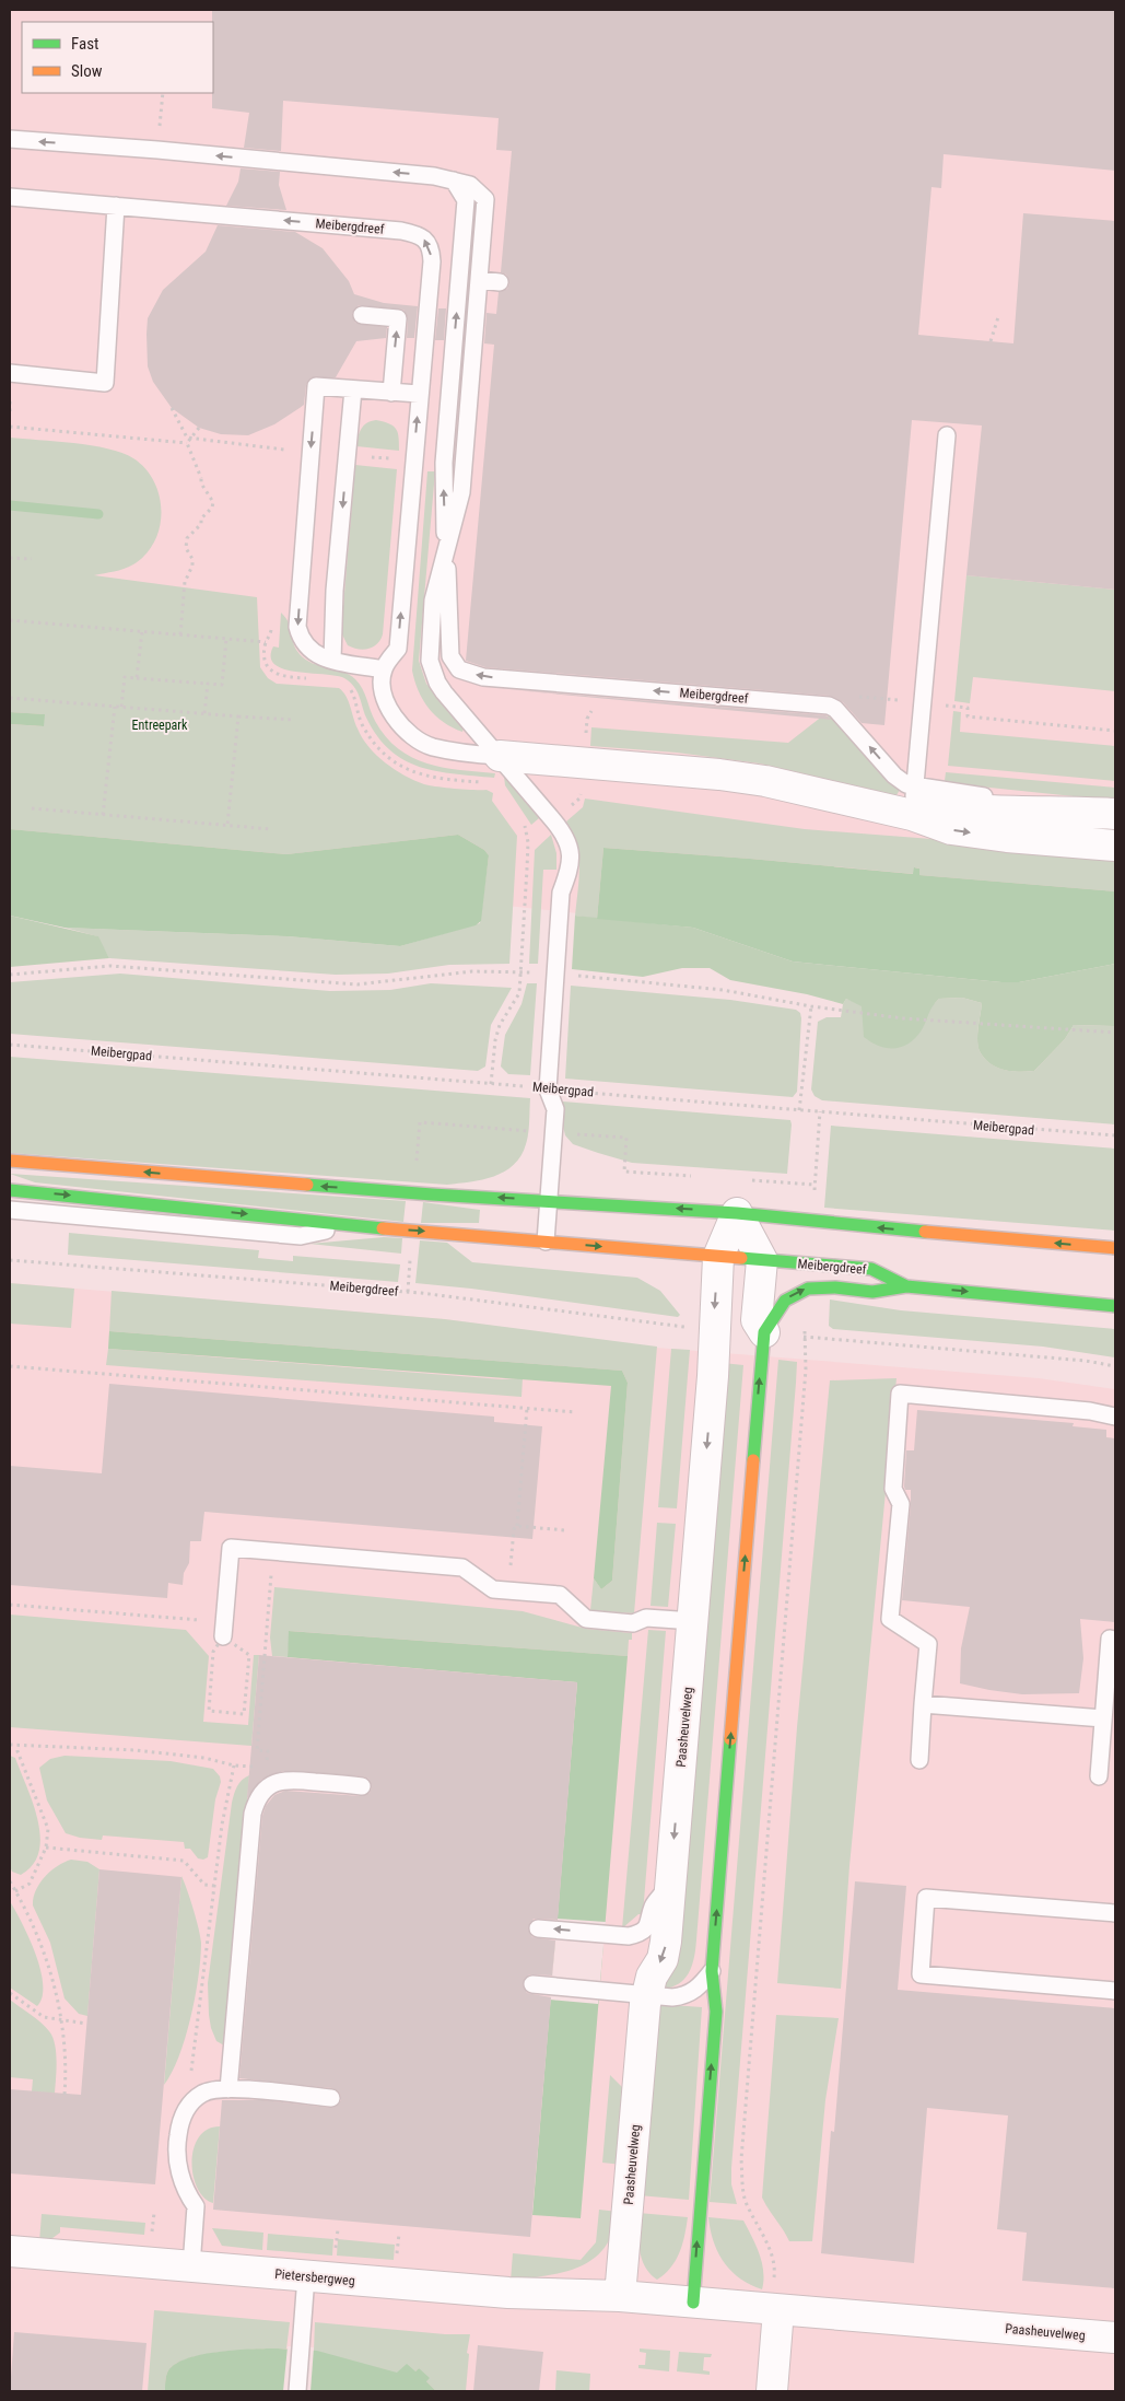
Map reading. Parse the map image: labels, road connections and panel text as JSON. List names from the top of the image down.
{
  "streets": {
    "main road": ["Meibergdreef"],
    "street": ["Paasheuvelweg", "Pietersbergweg"],
    "path": ["Meibergpad"]
  },
  "crossings": [
    ["Meibergdreef", "Meibergpad"],
    ["Meibergdreef", "Paasheuvelweg"],
    ["Paasheuvelweg", "Pietersbergweg"]
  ],
  "one_way": ["Paasheuvelweg"],
  "parks": ["Entreepark"],
  "legend": ["Fast", "Slow"]
}
